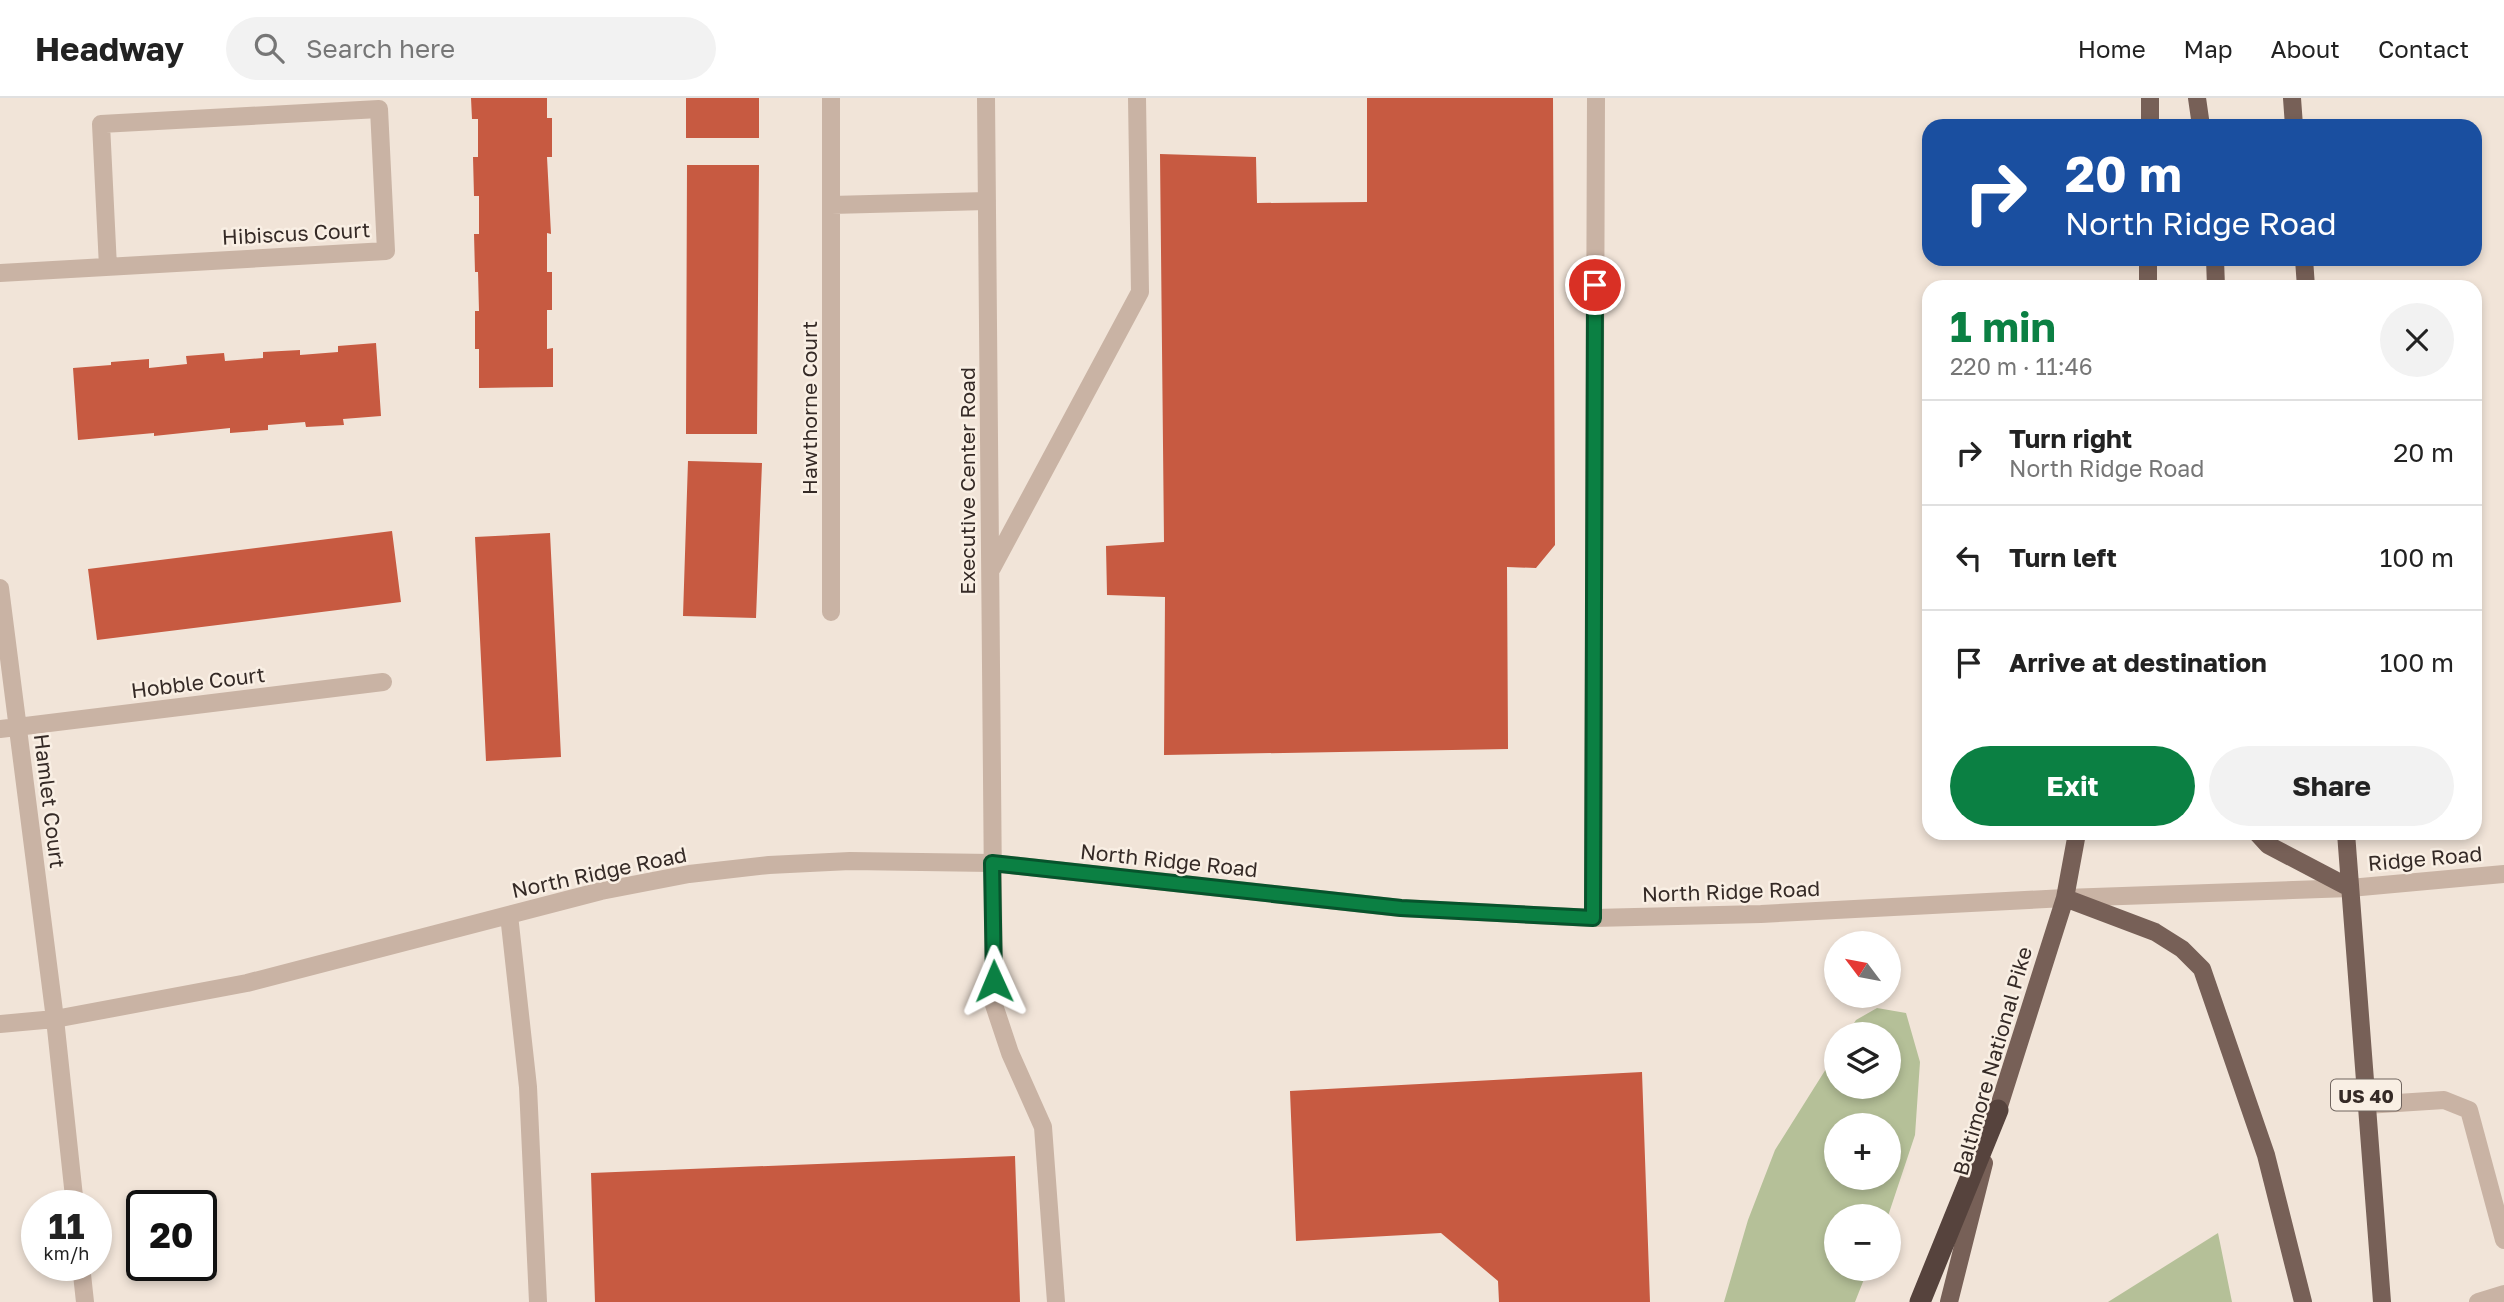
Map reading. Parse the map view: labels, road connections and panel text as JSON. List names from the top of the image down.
{
  "streets": {
    "main road": ["Baltimore National Pike", "US 40"],
    "street": [
      "Hibiscus Court",
      "Hawthorne Court",
      "Executive Center Road",
      "Hobble Court",
      "Hamlet Court",
      "Ridge Road",
      "North Ridge Road"
    ]
  },
  "crossings": [
    ["Executive Center Road", "North Ridge Road"],
    ["Hobble Court", "Hamlet Court"],
    ["Hamlet Court", "North Ridge Road"],
    ["Ridge Road", "North Ridge Road"],
    ["Ridge Road", "US 40"],
    ["North Ridge Road", "Baltimore National Pike"],
    ["North Ridge Road", "US 40"]
  ],
  "north": "top left",
  "page": {
    "header": "Headway",
    "search": "Search here",
    "nav": [
      "Home",
      "Map",
      "About",
      "Contact"
    ],
    "turn": ["20 m", "North Ridge Road"],
    "heading": ["1 min", "220 m · 11:46"],
    "list": [
      {
        "name": "Turn right",
        "note": "North Ridge Road",
        "value": "20 m"
      },
      {
        "name": "Turn left",
        "value": "100 m"
      },
      {
        "name": "Arrive at destination",
        "value": "100 m"
      }
    ],
    "buttons": ["Exit", "Share"],
    "map_buttons": ["+", "−"],
    "speed": "11 km/h",
    "limit": "20"
  }
}
